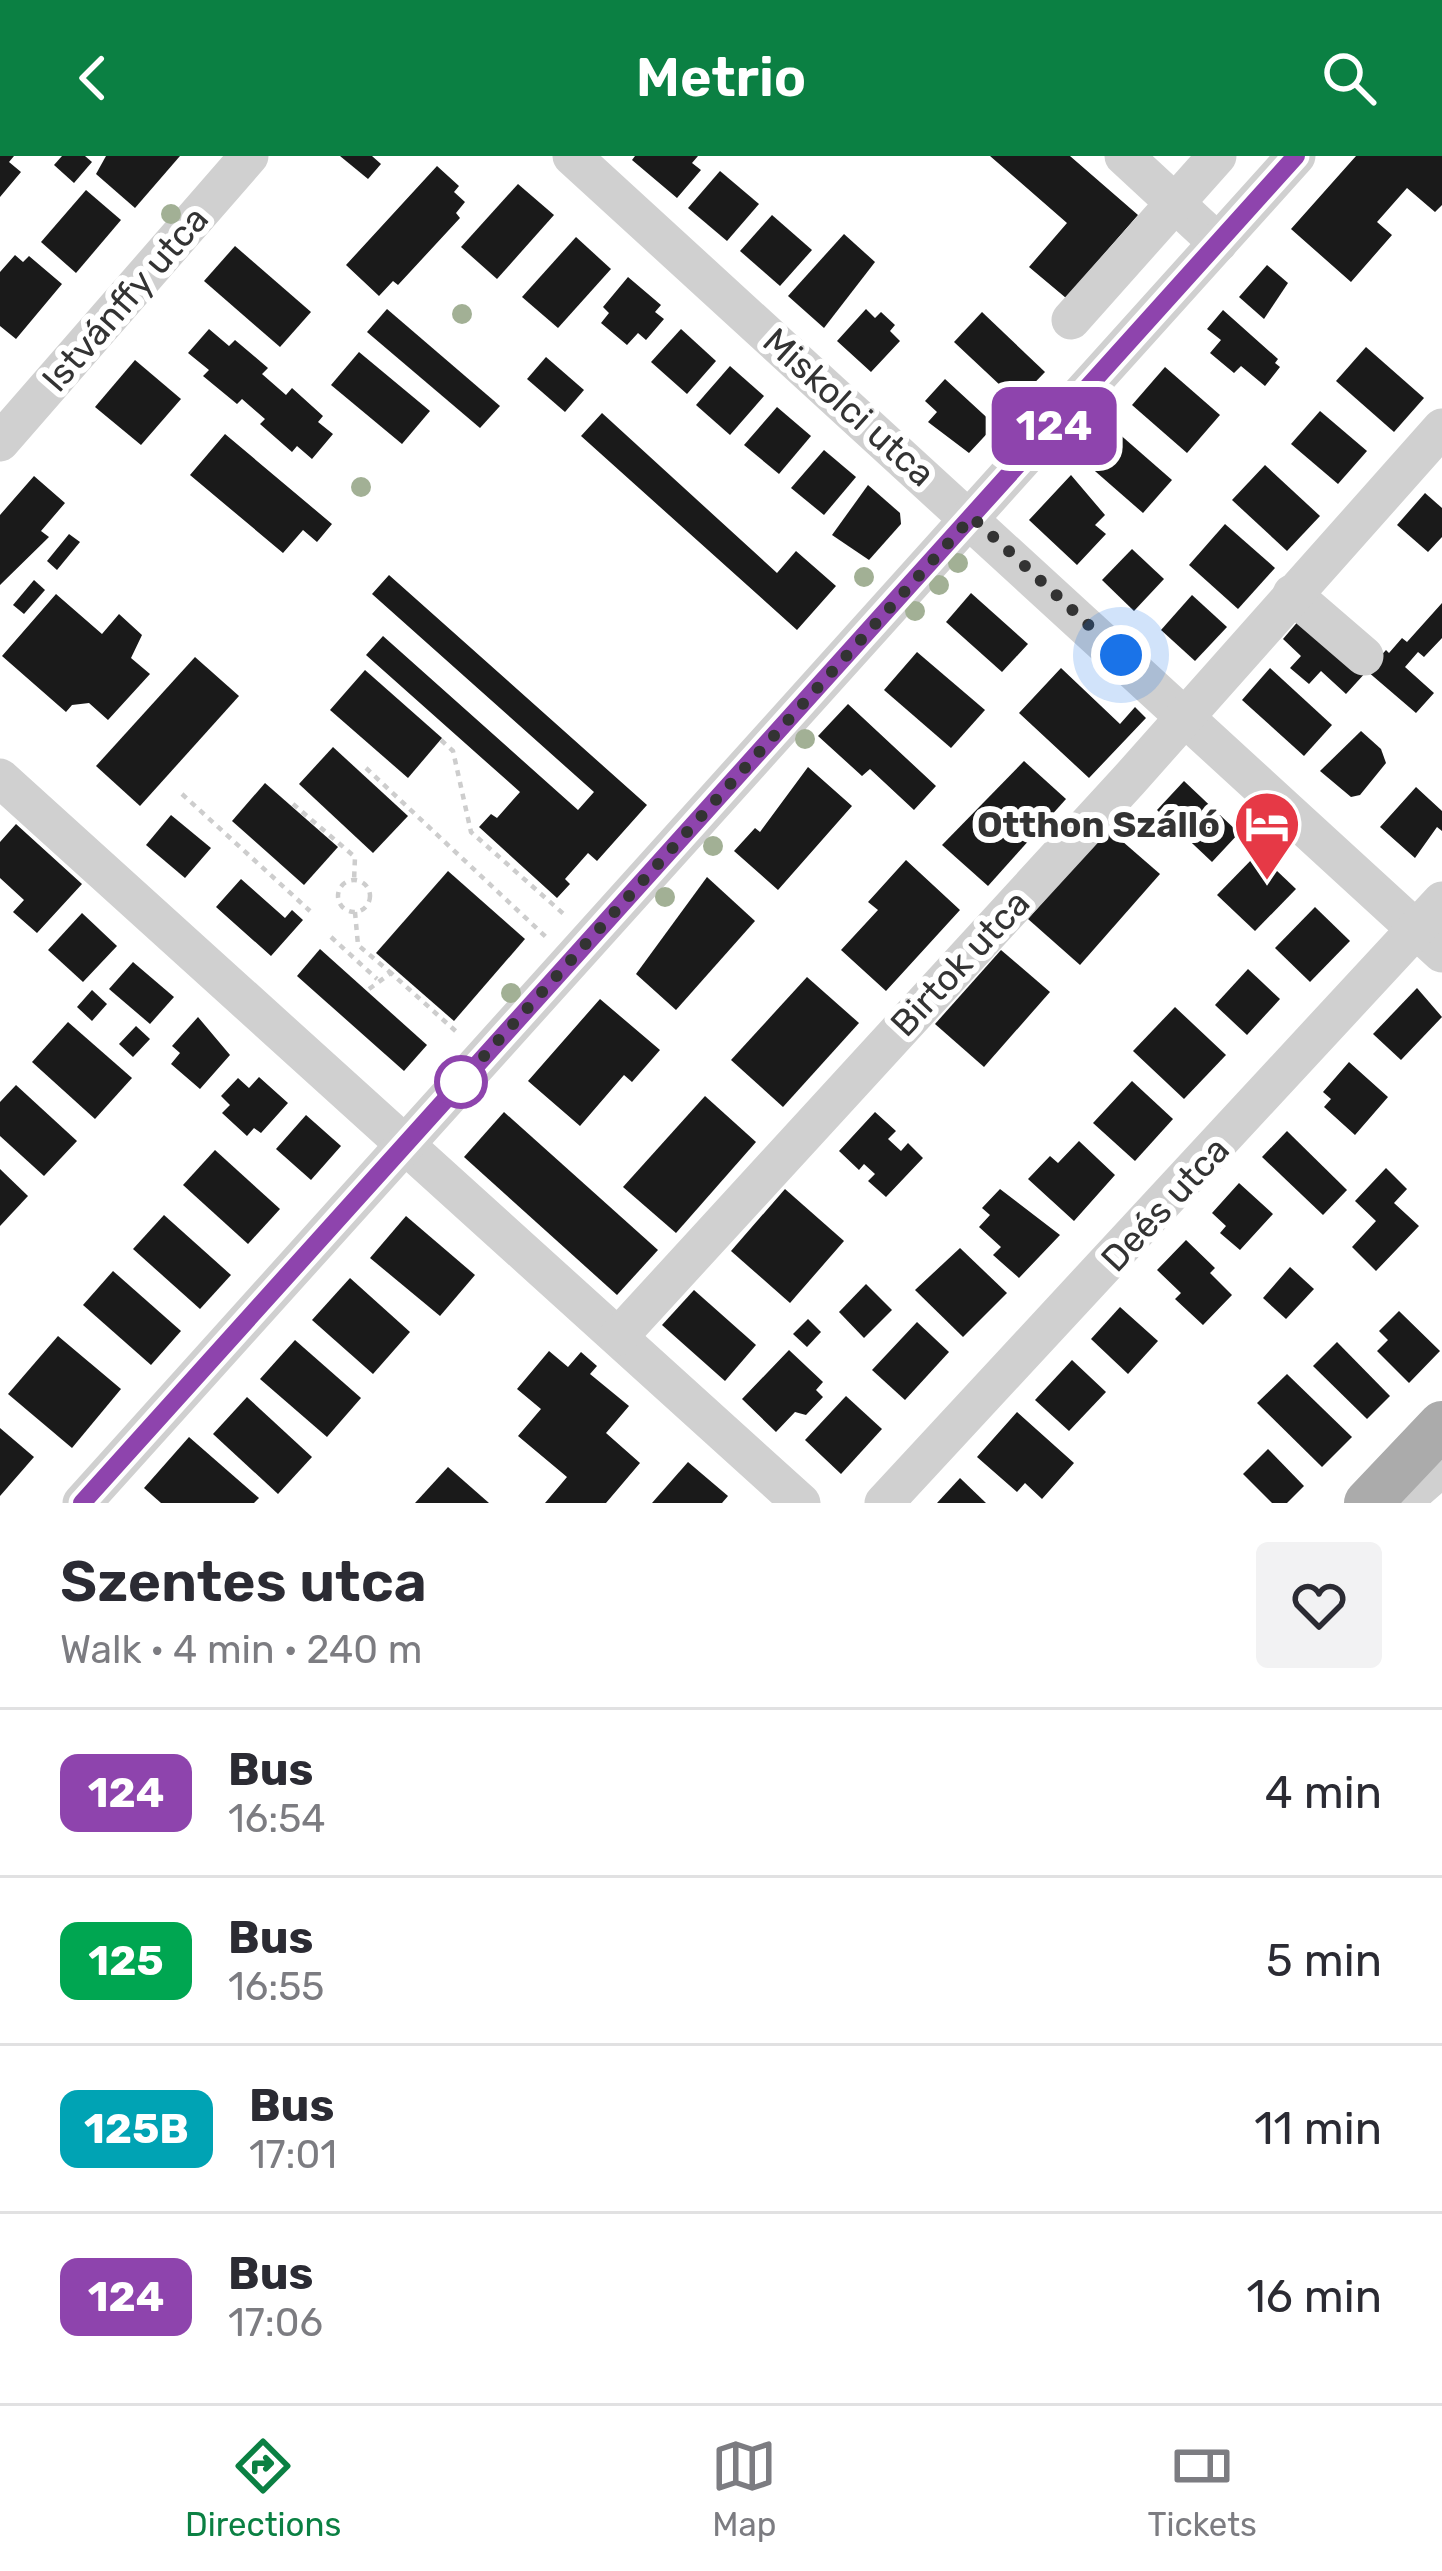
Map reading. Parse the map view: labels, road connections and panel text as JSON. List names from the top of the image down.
{
  "streets": {
    "street": [
      "Istvánffy utca",
      "Miskolci utca",
      "Birtok utca",
      "Deés utca"
    ]
  },
  "crossings": [
    ["Miskolci utca", "Birtok utca"],
    ["Miskolci utca", "Deés utca"]
  ],
  "places": {
    "hotel": ["Otthon Szálló"]
  },
  "lines": ["bus line 124"],
  "page": {
    "header": "Metrio",
    "on_map": "124",
    "heading": ["Szentes utca", "Walk · 4 min · 240 m"],
    "list": [
      {
        "mark": "124",
        "name": "Bus",
        "note": "16:54",
        "value": "4 min"
      },
      {
        "mark": "125",
        "name": "Bus",
        "note": "16:55",
        "value": "5 min"
      },
      {
        "mark": "125B",
        "name": "Bus",
        "note": "17:01",
        "value": "11 min"
      },
      {
        "mark": "124",
        "name": "Bus",
        "note": "17:06",
        "value": "16 min"
      }
    ],
    "tabs": ["Directions", "Map", "Tickets"]
  }
}
